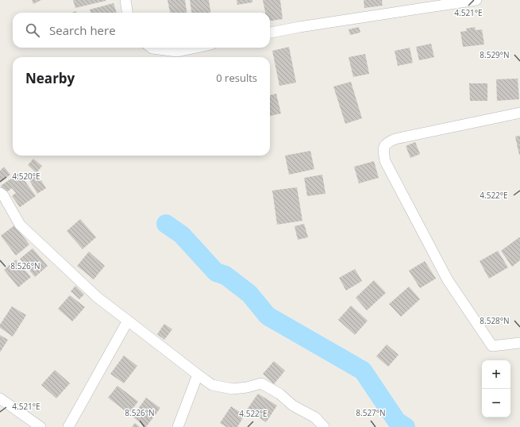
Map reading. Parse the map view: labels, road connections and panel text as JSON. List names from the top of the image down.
{
  "page": {
    "search": "Search here",
    "heading": ["Nearby", "0 results"],
    "map_buttons": ["+", "−"]
  },
  "coordinates": [
    "4.521°E",
    "8.529°N",
    "4.520°E",
    "4.522°E",
    "8.526°N",
    "8.528°N",
    "8.527°N"
  ]
}
